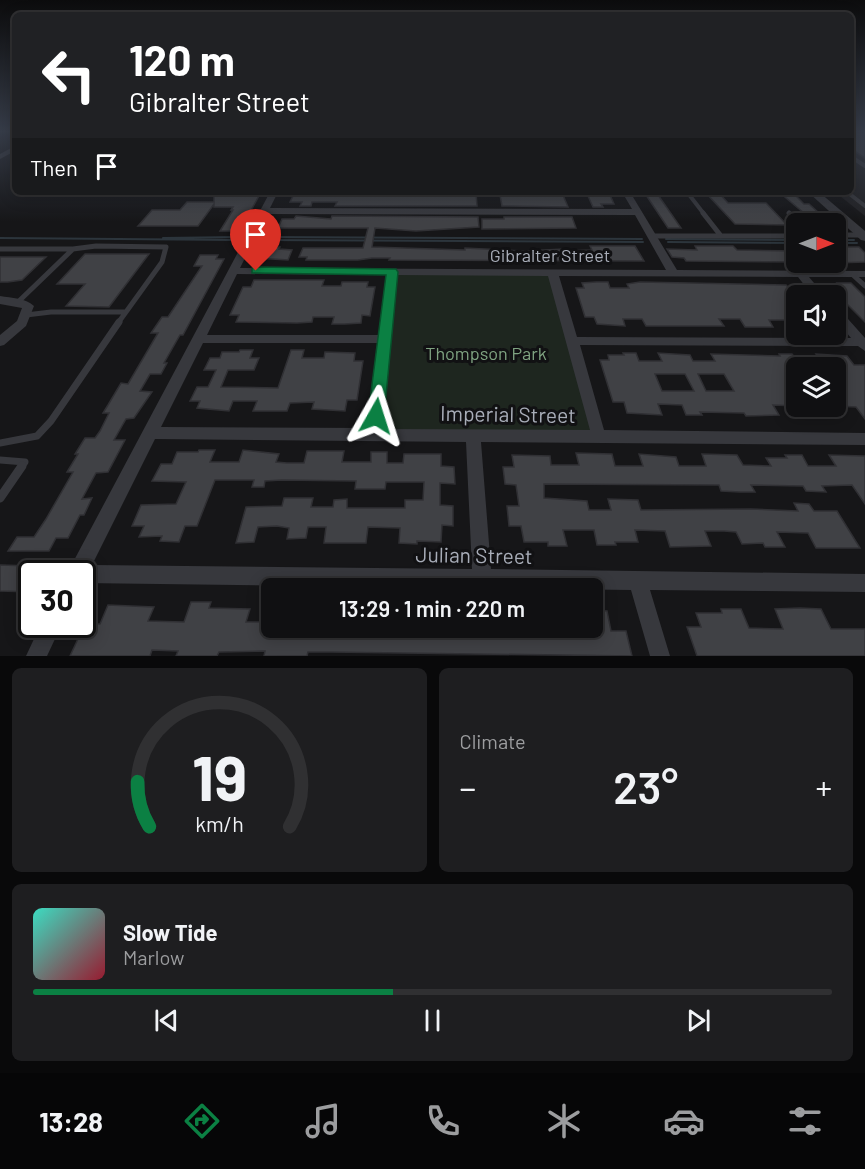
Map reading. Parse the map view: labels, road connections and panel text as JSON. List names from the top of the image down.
{
  "streets": {
    "street": ["Gibralter Street", "Imperial Street", "Julian Street"]
  },
  "parks": ["Thompson Park"],
  "north": "right",
  "page": {
    "turn": ["120 m", "Gibralter Street"],
    "then": "Then",
    "limit": "30",
    "trip": "13:29 · 1 min · 220 m",
    "tile": "Climate",
    "heat": ["−", "23°", "+"],
    "song": ["Slow Tide", "Marlow"],
    "tabs": "13:28",
    "gauge": ["19", "km/h"]
  }
}
